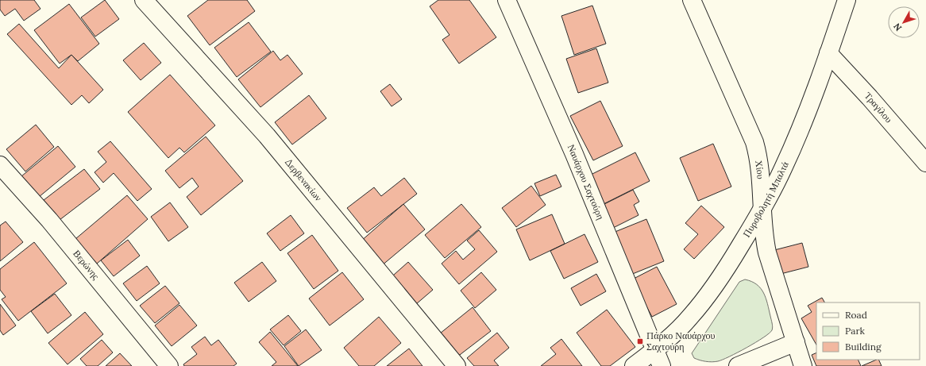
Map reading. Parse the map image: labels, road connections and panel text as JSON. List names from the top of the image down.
{
  "streets": {
    "street": [
      "Τραγίλου",
      "Χίου",
      "Δερβενακίων",
      "Ναυάρχου Σαχτούρη",
      "Πυροβολητή Μπαλτά",
      "Βερώνης"
    ]
  },
  "crossings": [
    ["Τραγίλου", "Πυροβολητή Μπαλτά"],
    ["Χίου", "Πυροβολητή Μπαλτά"],
    ["Ναυάρχου Σαχτούρη", "Πυροβολητή Μπαλτά"]
  ],
  "places": {
    "transit": ["Πάρκο Ναυάρχου Σαχτούρη"]
  },
  "legend": ["Road", "Park", "Building"],
  "north": "bottom left"
}
